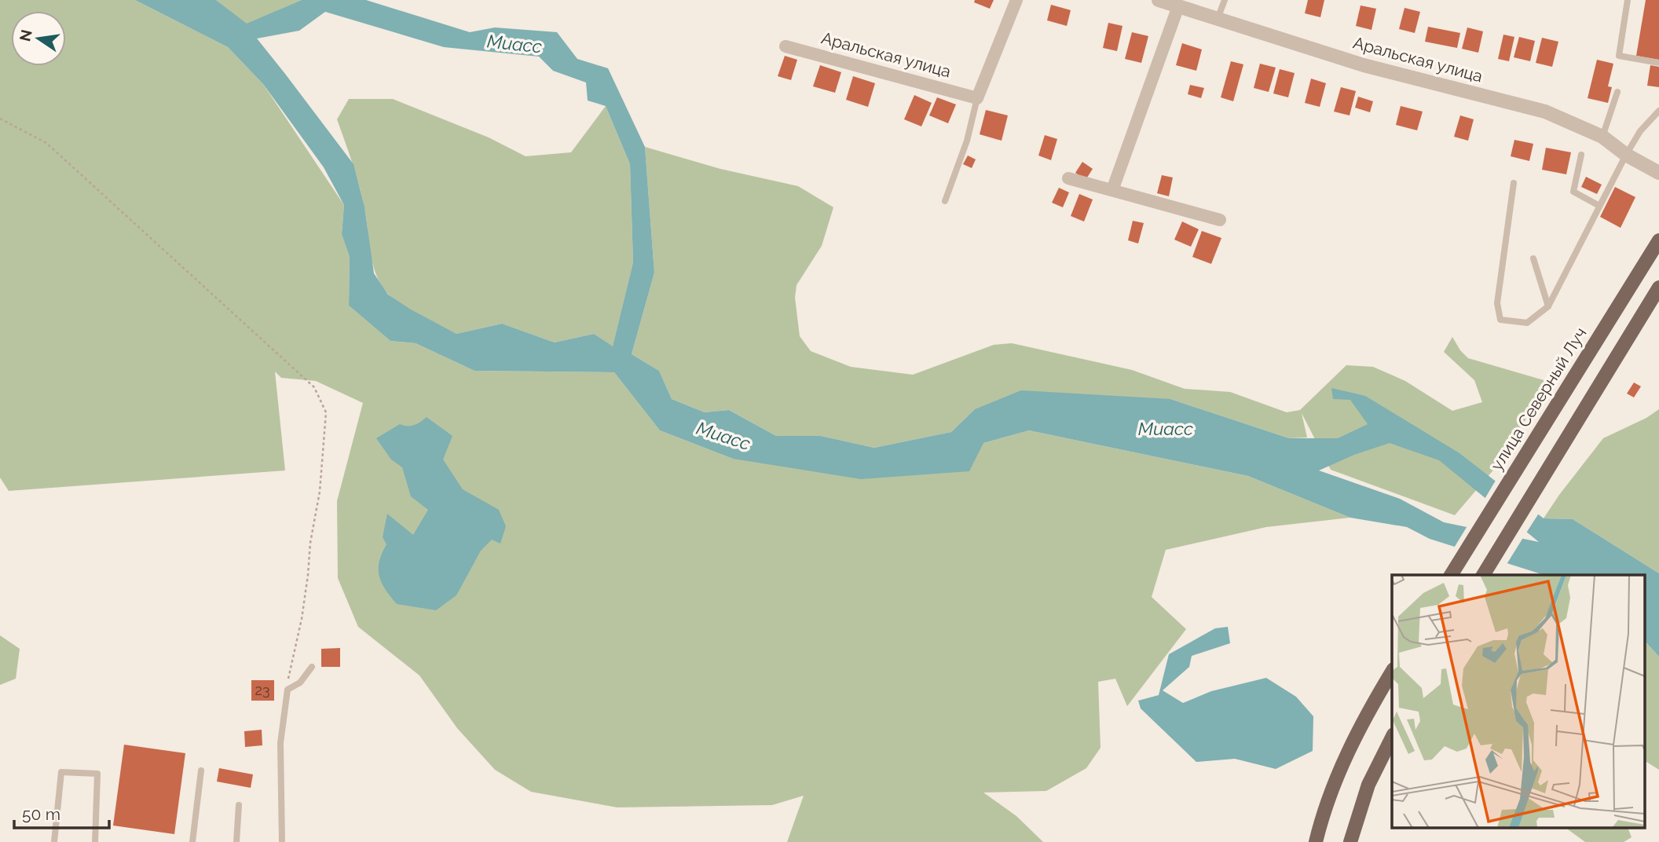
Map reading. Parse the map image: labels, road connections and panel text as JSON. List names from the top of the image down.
{
  "streets": {
    "main road": ["улица Северный Луч"],
    "street": ["Аральская улица"]
  },
  "water": ["Миасс"],
  "house_numbers": ["23"],
  "scale_bar": "50 m",
  "north": "left"
}
